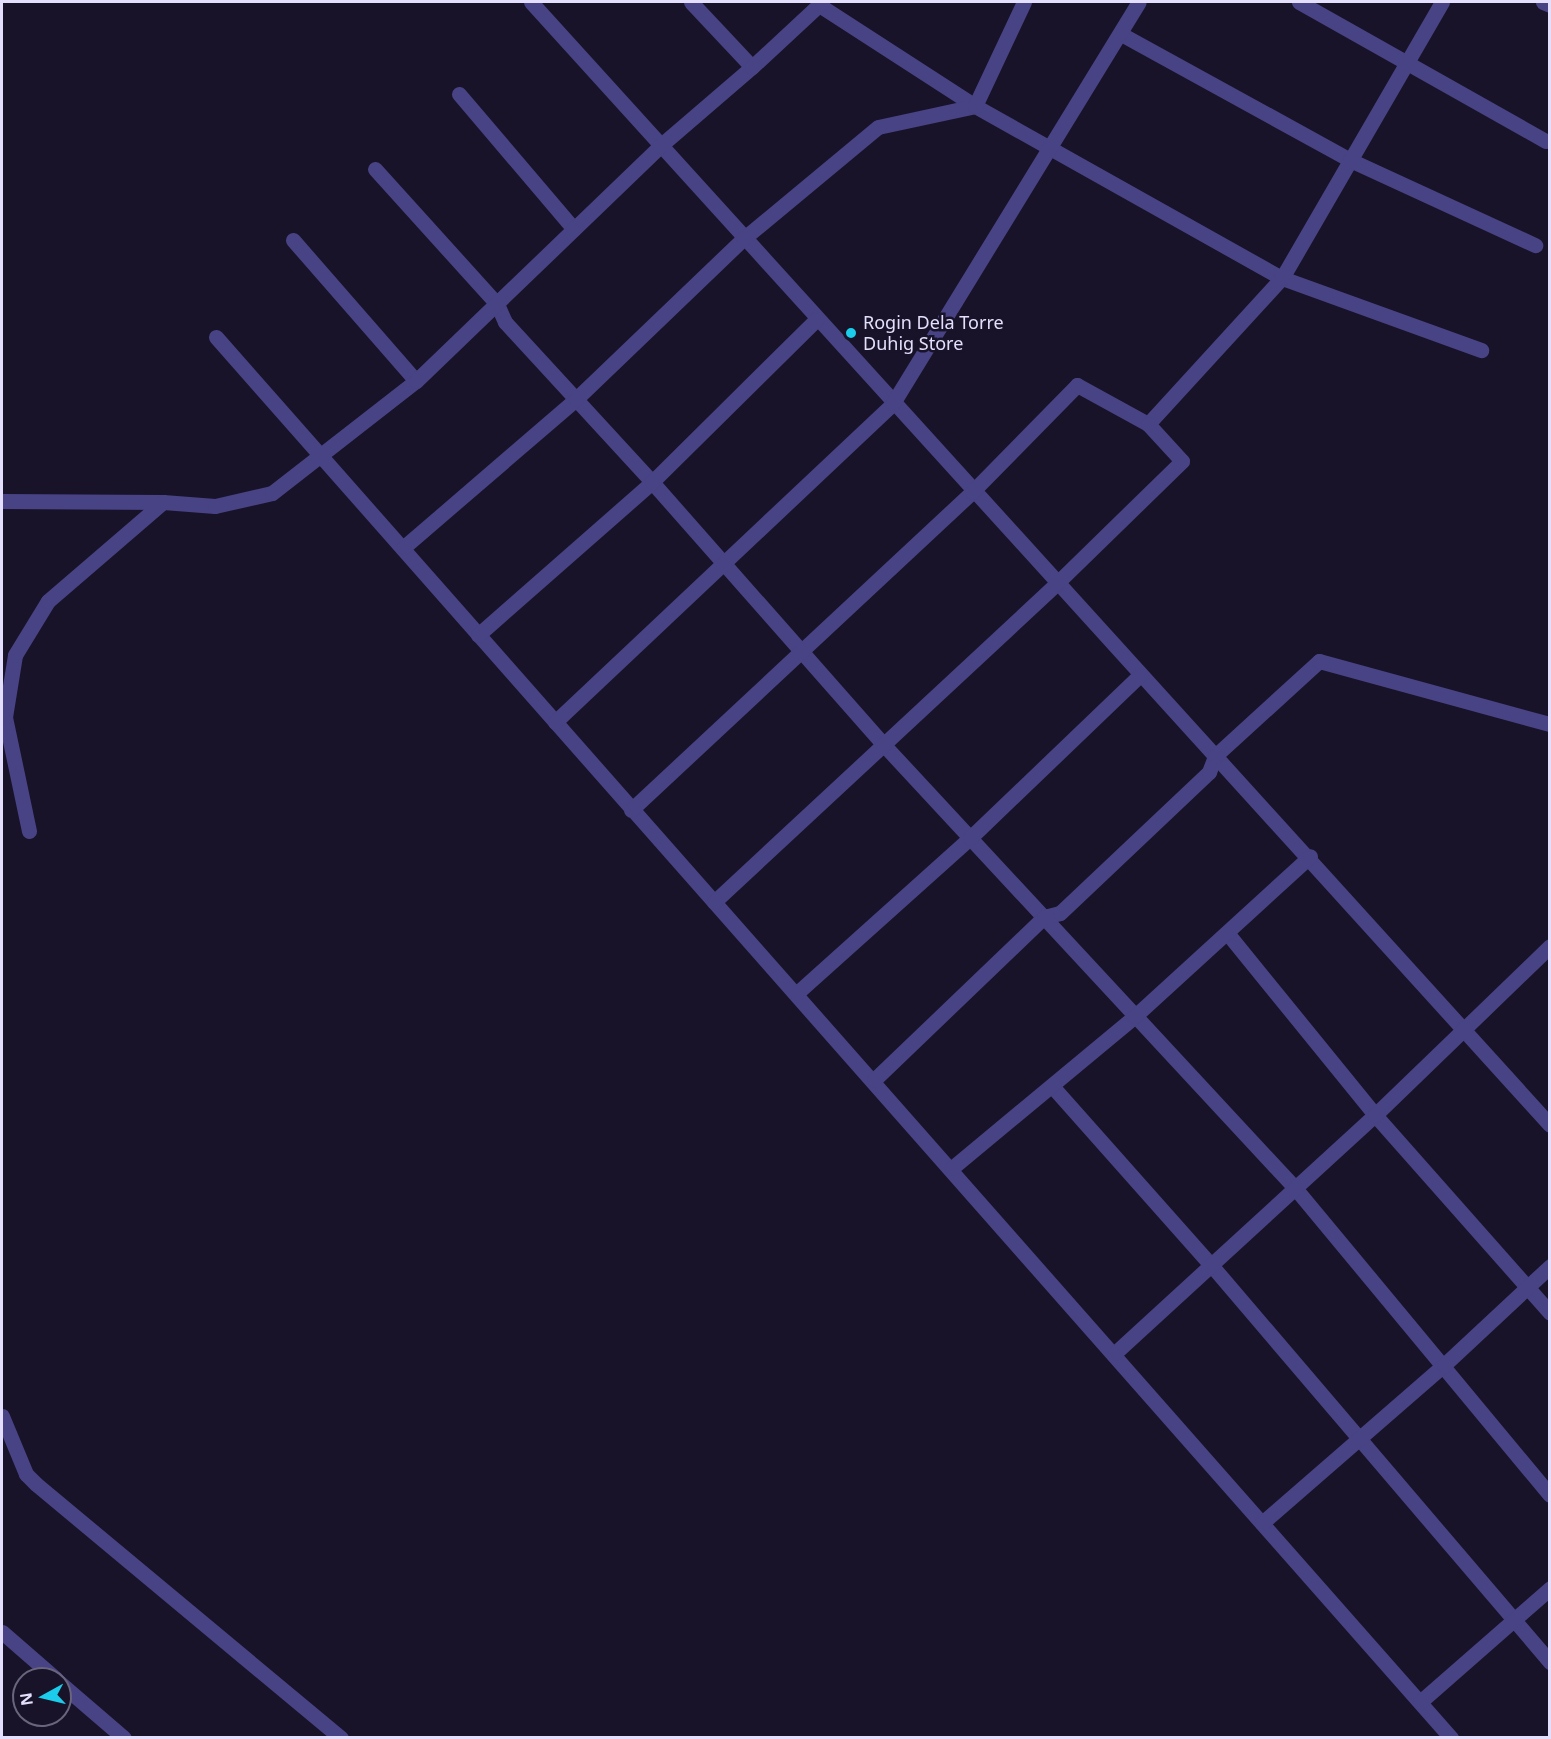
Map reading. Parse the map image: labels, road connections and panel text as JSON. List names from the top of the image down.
{
  "places": ["Rogin Dela Torre Duhig Store"],
  "north": "left"
}
